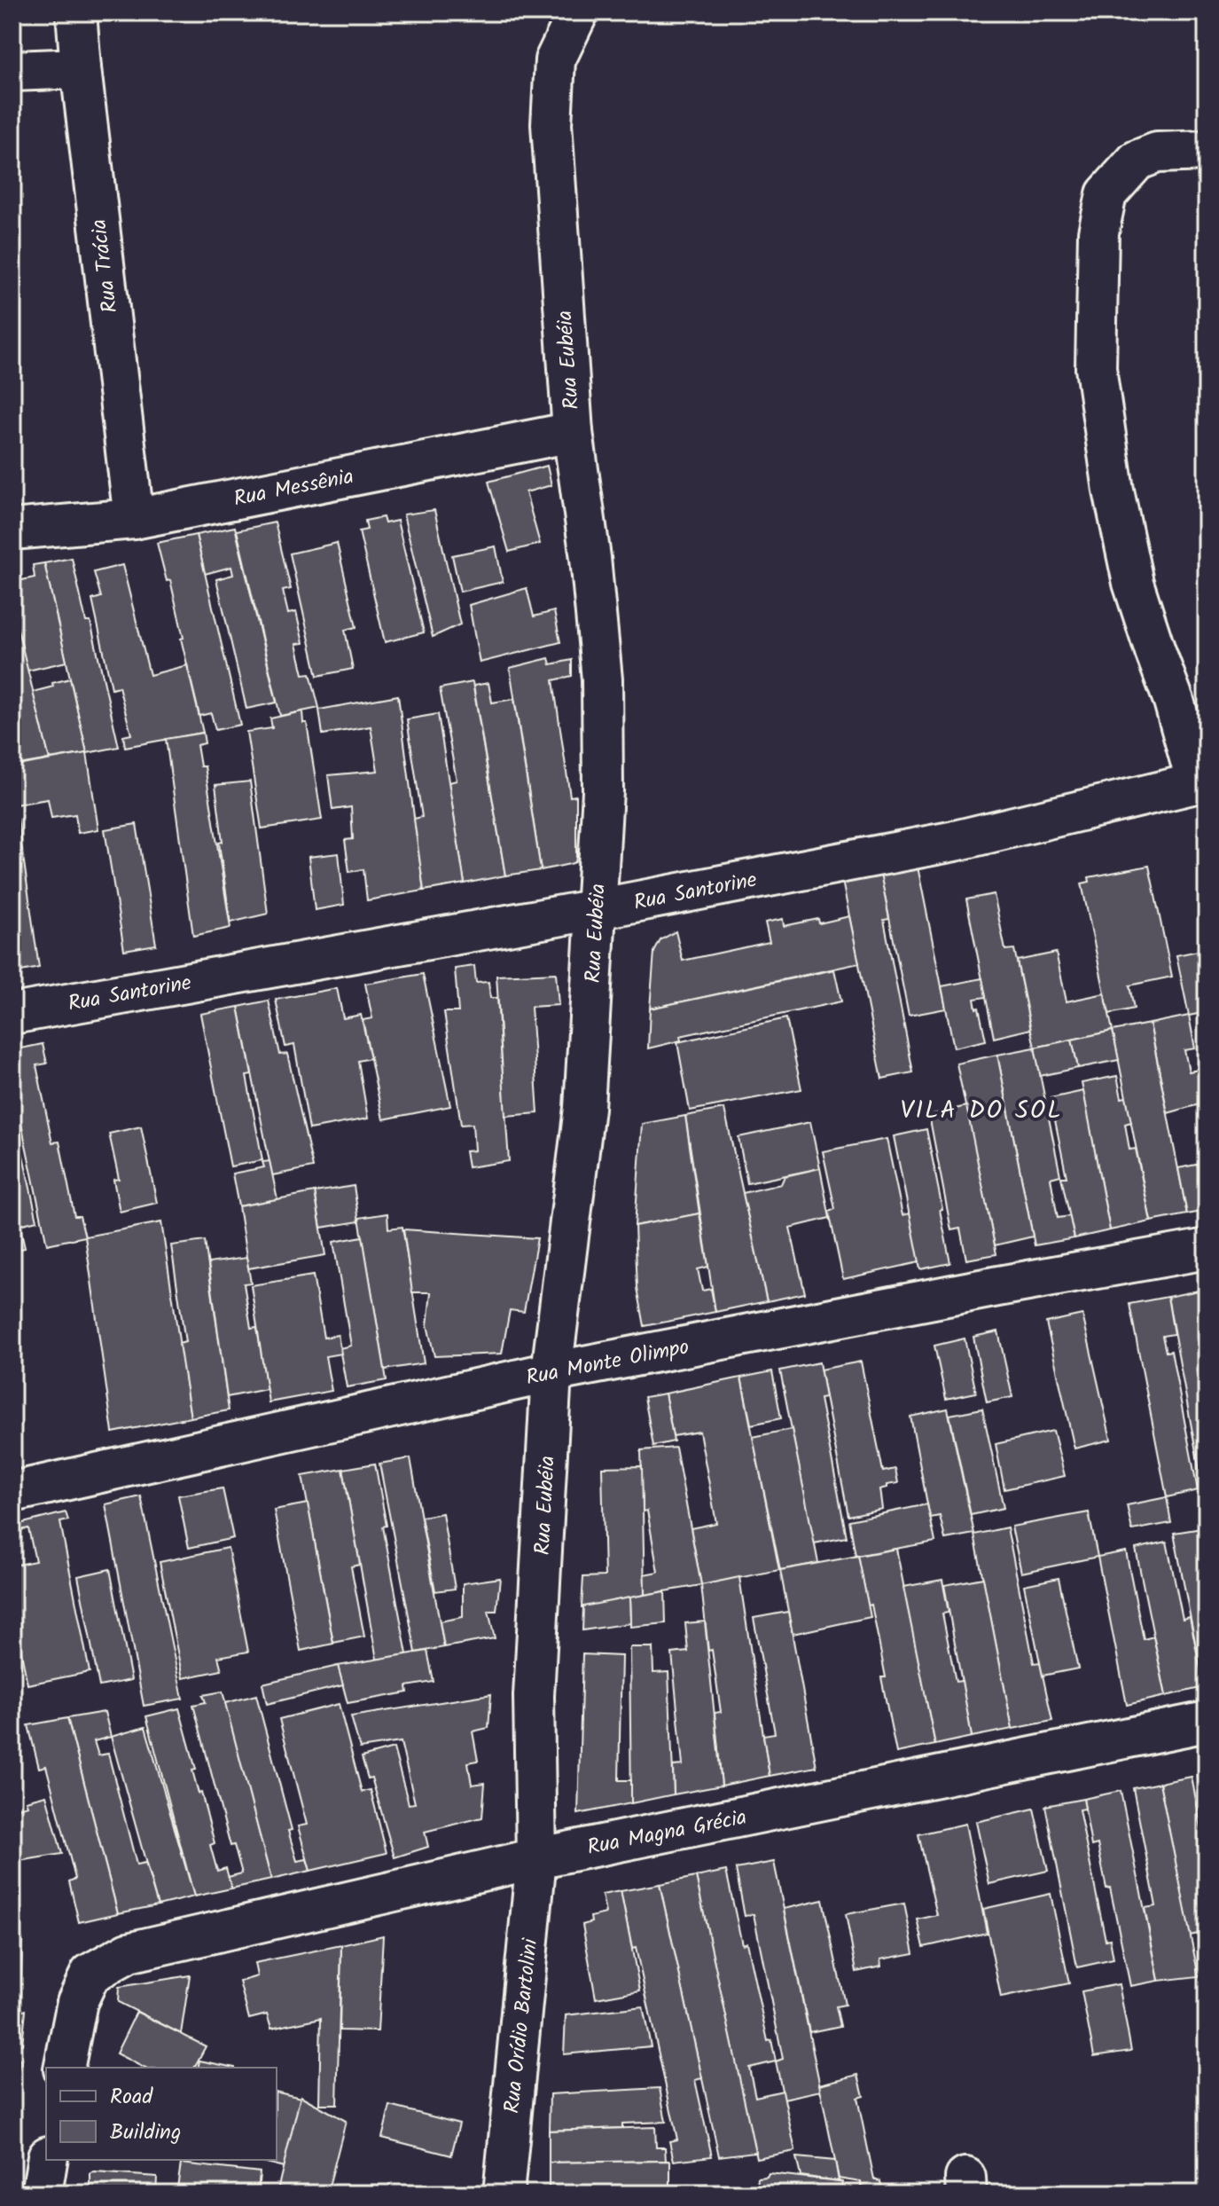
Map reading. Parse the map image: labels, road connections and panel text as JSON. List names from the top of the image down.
{
  "streets": {
    "street": [
      "Rua Trácia",
      "Rua Eubéia",
      "Rua Messênia",
      "Rua Santorine",
      "Rua Monte Olimpo",
      "Rua Magna Grécia",
      "Rua Orídio Bartolini"
    ]
  },
  "crossings": [
    ["Rua Trácia", "Rua Messênia"],
    ["Rua Eubéia", "Rua Messênia"],
    ["Rua Eubéia", "Rua Santorine"],
    ["Rua Eubéia", "Rua Monte Olimpo"],
    ["Rua Eubéia", "Rua Magna Grécia"],
    ["Rua Eubéia", "Rua Orídio Bartolini"],
    ["Rua Magna Grécia", "Rua Orídio Bartolini"]
  ],
  "districts": ["VILA DO SOL"],
  "legend": ["Road", "Building"]
}
